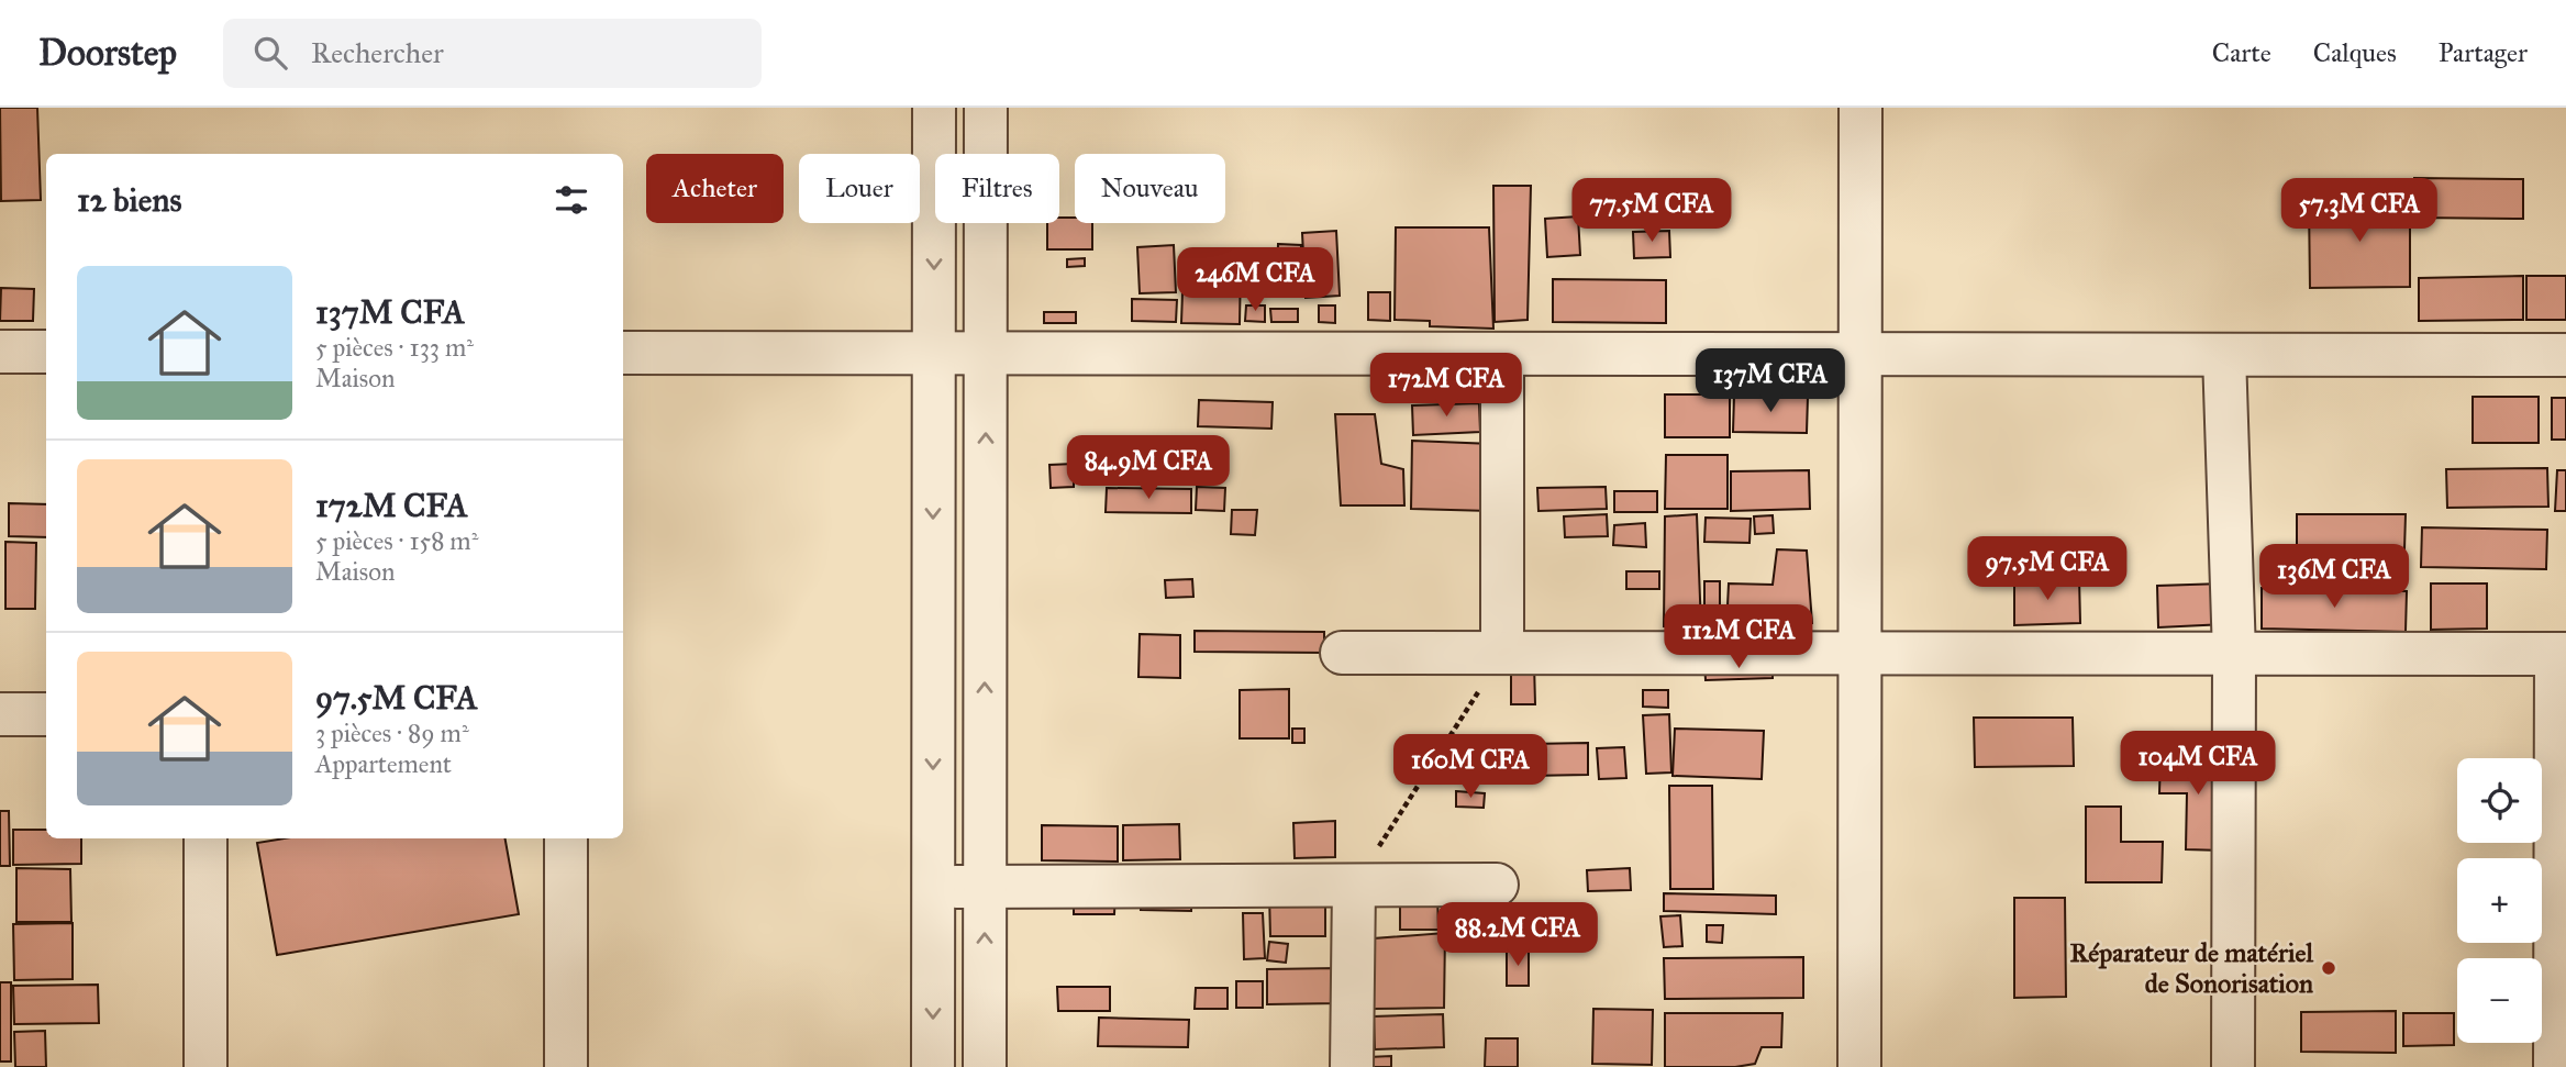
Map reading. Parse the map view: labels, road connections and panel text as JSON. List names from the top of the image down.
{
  "places": ["Réparateur de matériel de Sonorisation"],
  "page": {
    "header": "Doorstep",
    "search": "Rechercher",
    "nav": ["Carte", "Calques", "Partager"],
    "chip": [
      "Acheter",
      "Louer",
      "Filtres",
      "Nouveau"
    ],
    "heading": "12 biens",
    "price": [
      "77.5M CFA",
      "57.3M CFA",
      "246M CFA",
      "137M CFA",
      "172M CFA",
      "84.9M CFA",
      "97.5M CFA",
      "136M CFA",
      "112M CFA",
      "104M CFA",
      "160M CFA",
      "88.2M CFA"
    ],
    "list": [
      {
        "name": "137M CFA",
        "note": "5 pièces · 133 m² · Maison"
      },
      {
        "name": "172M CFA",
        "note": "5 pièces · 158 m² · Maison"
      },
      {
        "name": "97.5M CFA",
        "note": "3 pièces · 89 m² · Appartement"
      }
    ],
    "map_buttons": ["+", "−"]
  }
}
